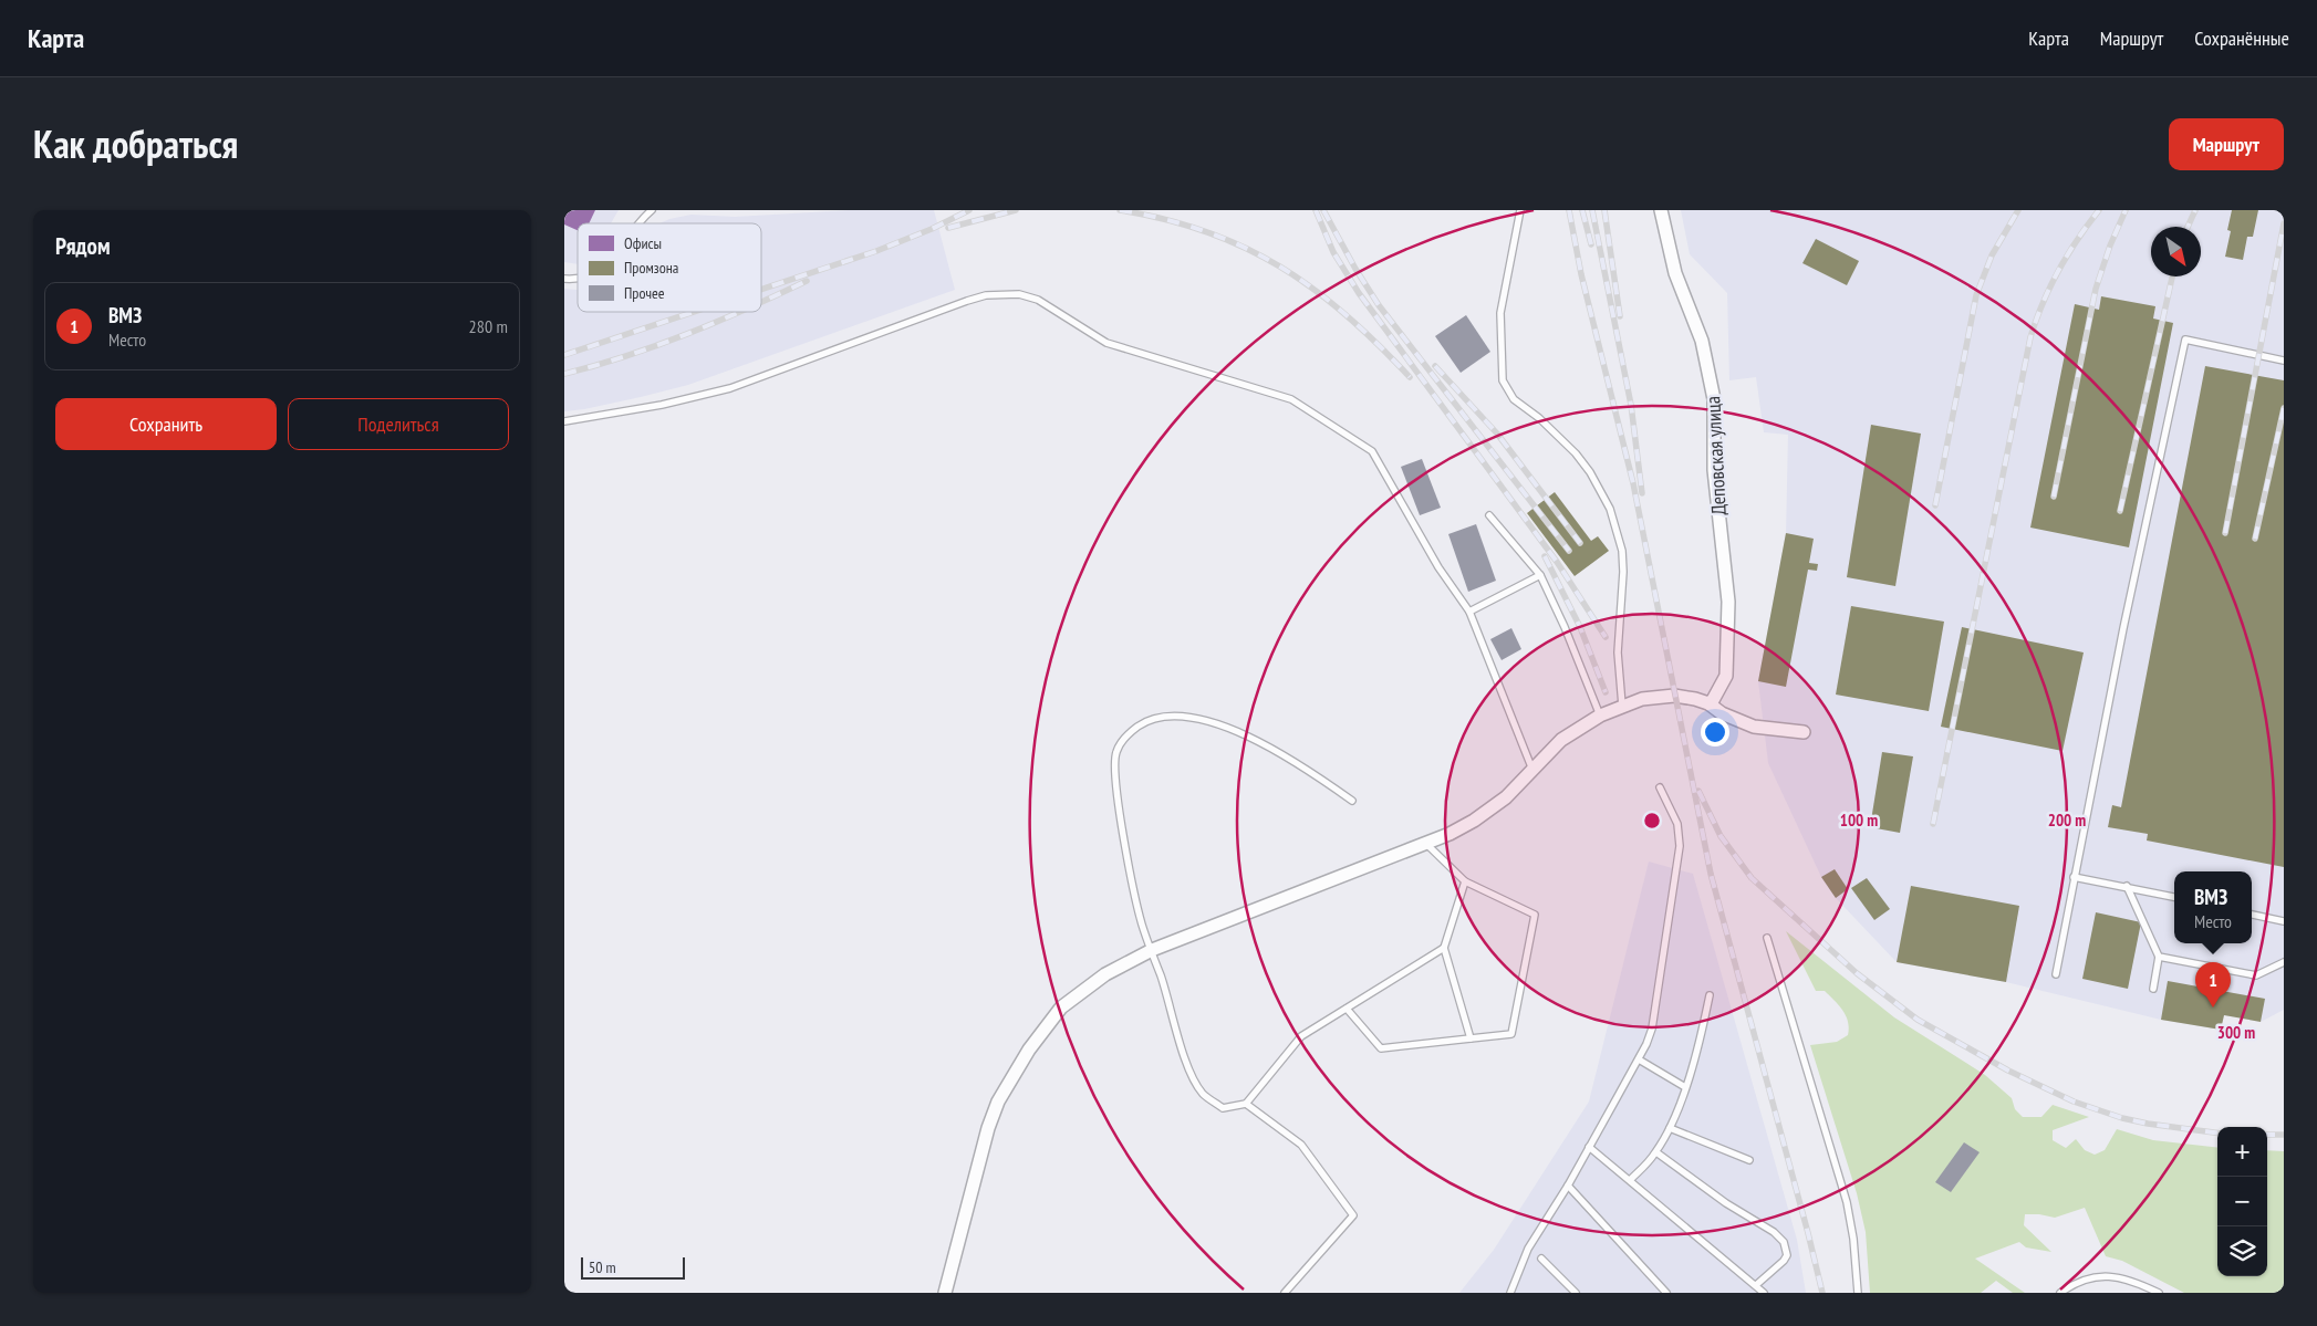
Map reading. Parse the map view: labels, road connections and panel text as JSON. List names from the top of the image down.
{
  "streets": {
    "street": ["Деповская улица"]
  },
  "legend": ["Офисы", "Промзона", "Прочее"],
  "scale_bar": "50 m",
  "north": "bottom right",
  "page": {
    "header": "Карта",
    "nav": ["Карта", "Маршрут", "Сохранённые"],
    "title": "Как добраться",
    "buttons": [
      "Маршрут",
      ["Сохранить", "Поделиться"]
    ],
    "heading": "Рядом",
    "list": [
      {
        "mark": "1",
        "name": "ВМЗ",
        "note": "Место",
        "value": "280 m"
      }
    ],
    "popup": ["ВМЗ", "Место"],
    "pins": "1",
    "map_buttons": ["+", "−"],
    "scale": "50 m"
  },
  "rings": ["100 m", "200 m", "300 m"]
}
